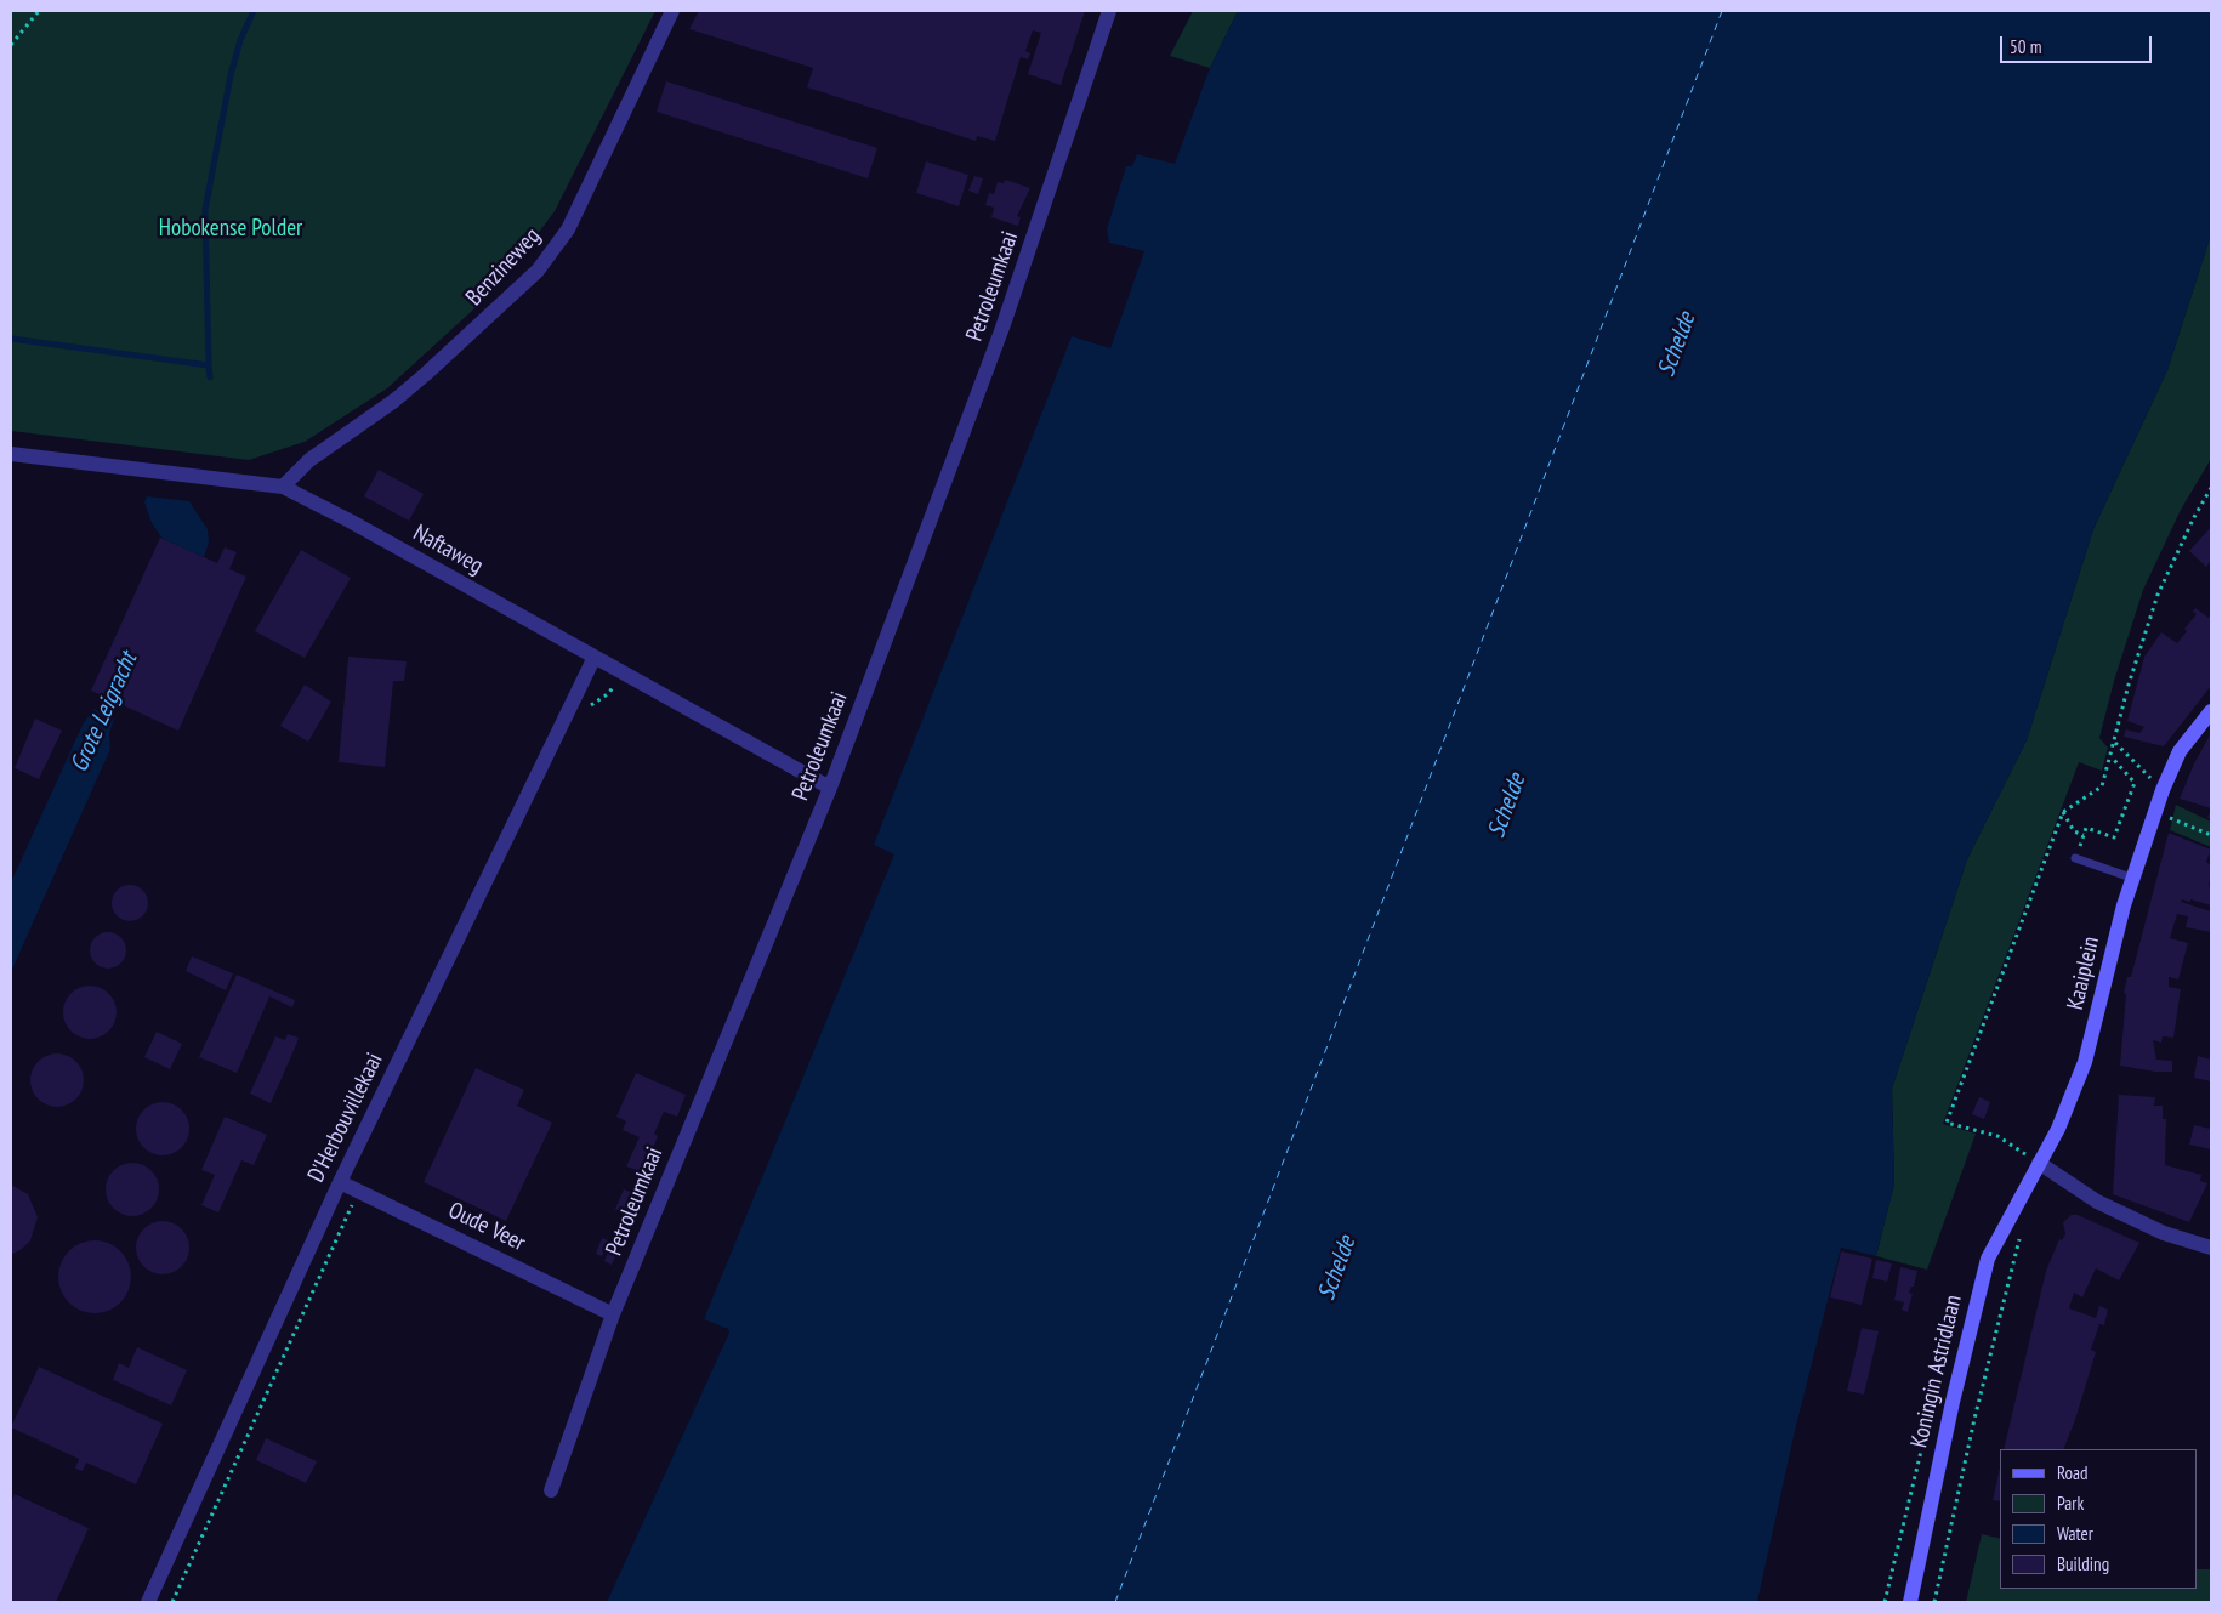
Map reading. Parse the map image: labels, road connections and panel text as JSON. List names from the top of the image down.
{
  "streets": {
    "street": [
      "Benzineweg",
      "Petroleumkaai",
      "Naftaweg",
      "Kaaiplein",
      "D'Herbouvillekaai",
      "Oude Veer",
      "Koningin Astridlaan"
    ]
  },
  "crossings": [
    ["Benzineweg", "Naftaweg"],
    ["Petroleumkaai", "Naftaweg"],
    ["Petroleumkaai", "Oude Veer"],
    ["Naftaweg", "D'Herbouvillekaai"],
    ["Kaaiplein", "Koningin Astridlaan"],
    ["D'Herbouvillekaai", "Oude Veer"]
  ],
  "water": ["Schelde", "Grote Leigracht"],
  "parks": ["Hobokense Polder"],
  "legend": [
    "Road",
    "Park",
    "Water",
    "Building"
  ],
  "scale_bar": "50 m"
}
